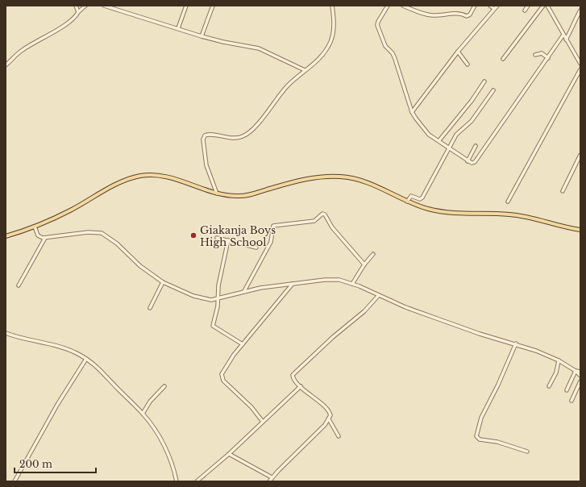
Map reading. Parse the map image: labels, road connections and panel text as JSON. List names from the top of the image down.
{
  "places": ["Giakanja Boys High School"],
  "scale_bar": "200 m"
}
